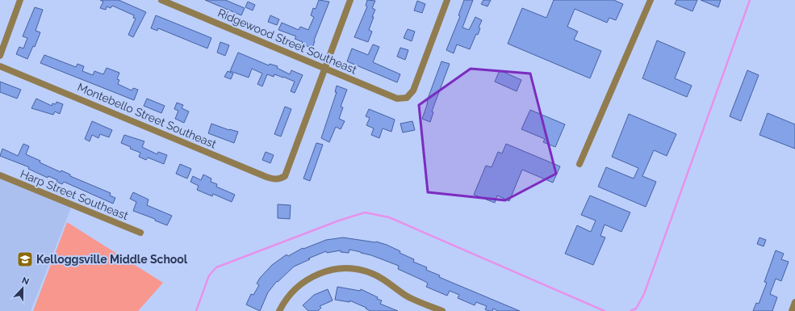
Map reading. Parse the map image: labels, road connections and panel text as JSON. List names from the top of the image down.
{
  "streets": {
    "street": ["Ridgewood Street Southeast", "Montebello Street Southeast", "Harp Street Southeast"]
  },
  "crossings": [
    ["Ridgewood Street Southeast", "Montebello Street Southeast"]
  ],
  "places": {
    "school or university": ["Kelloggsville Middle School"]
  },
  "north": "top"
}
